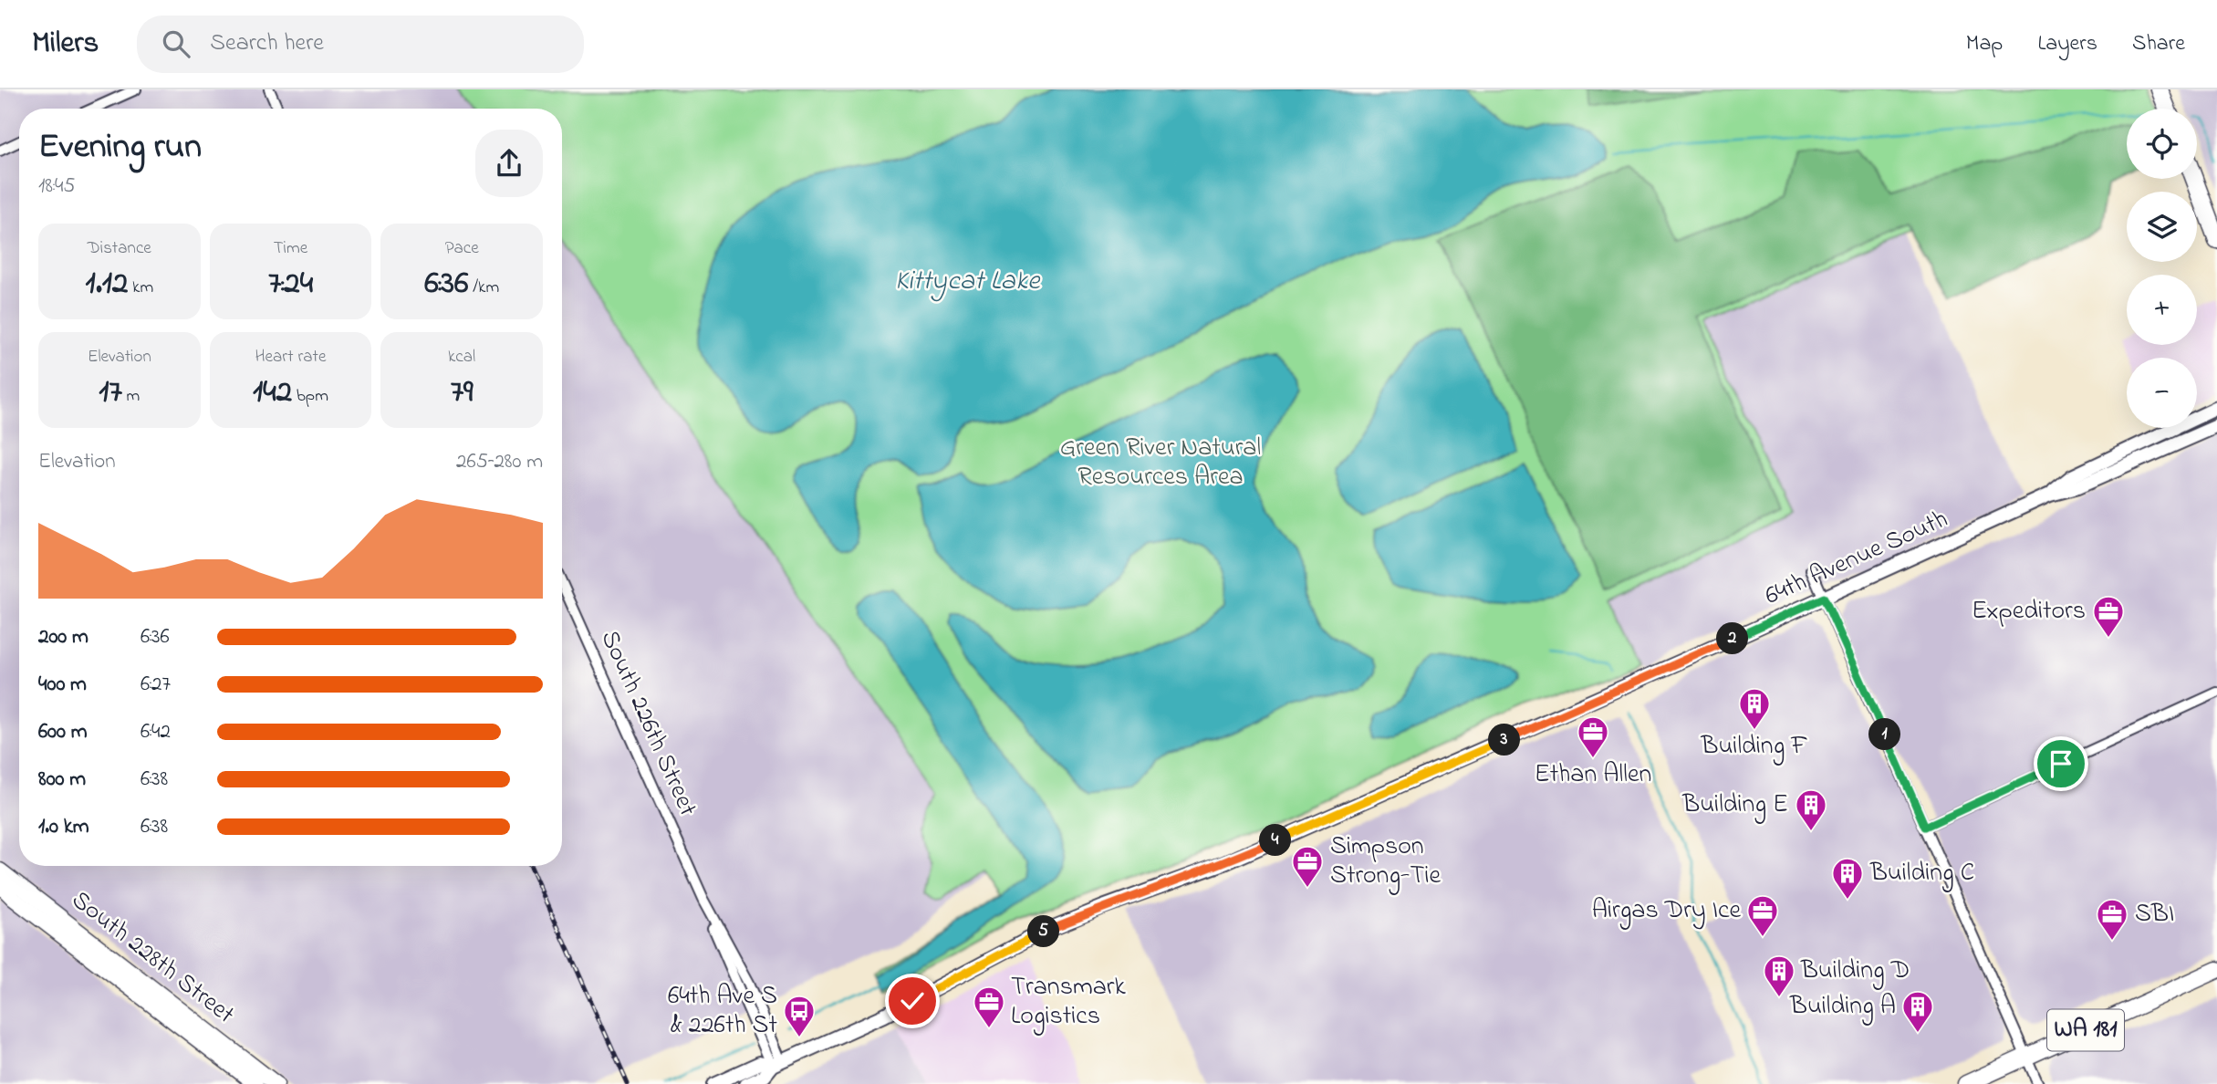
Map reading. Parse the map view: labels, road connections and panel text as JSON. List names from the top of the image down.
{
  "streets": {
    "main road": ["South 228th Street", "WA 181"],
    "street": ["64th Avenue South", "South 226th Street"]
  },
  "crossings": [
    ["64th Avenue South", "South 226th Street"]
  ],
  "water": ["Kittycat Lake"],
  "parks": ["Green River Natural Resources Area"],
  "places": {
    "office": [
      "Expeditors",
      "Ethan Allen",
      "Simpson Strong-Tie",
      "Airgas Dry Ice",
      "SBI",
      "Transmark Logistics"
    ],
    "building": [
      "Building F",
      "Building E",
      "Building C",
      "Building D",
      "Building A"
    ],
    "bus stop": ["64th Ave S & 226th St"]
  },
  "page": {
    "header": "Milers",
    "search": "Search here",
    "nav": ["Map", "Layers", "Share"],
    "map_buttons": ["+", "−"],
    "heading": ["Evening run", "18:45"],
    "stats": [
      ["Distance", "1.12 km"],
      ["Time", "7:24"],
      ["Pace", "6:36 /km"],
      ["Elevation", "17 m"],
      ["Heart rate", "142 bpm"],
      ["kcal", "79"]
    ],
    "chart": ["Elevation", "265–280 m"],
    "list": [
      {
        "name": "200 m",
        "note": "6:36"
      },
      {
        "name": "400 m",
        "note": "6:27"
      },
      {
        "name": "600 m",
        "note": "6:42"
      },
      {
        "name": "800 m",
        "note": "6:38"
      },
      {
        "name": "1.0 km",
        "note": "6:38"
      }
    ],
    "pins": [
      "2",
      "1",
      "3",
      "4",
      "5"
    ]
  }
}
